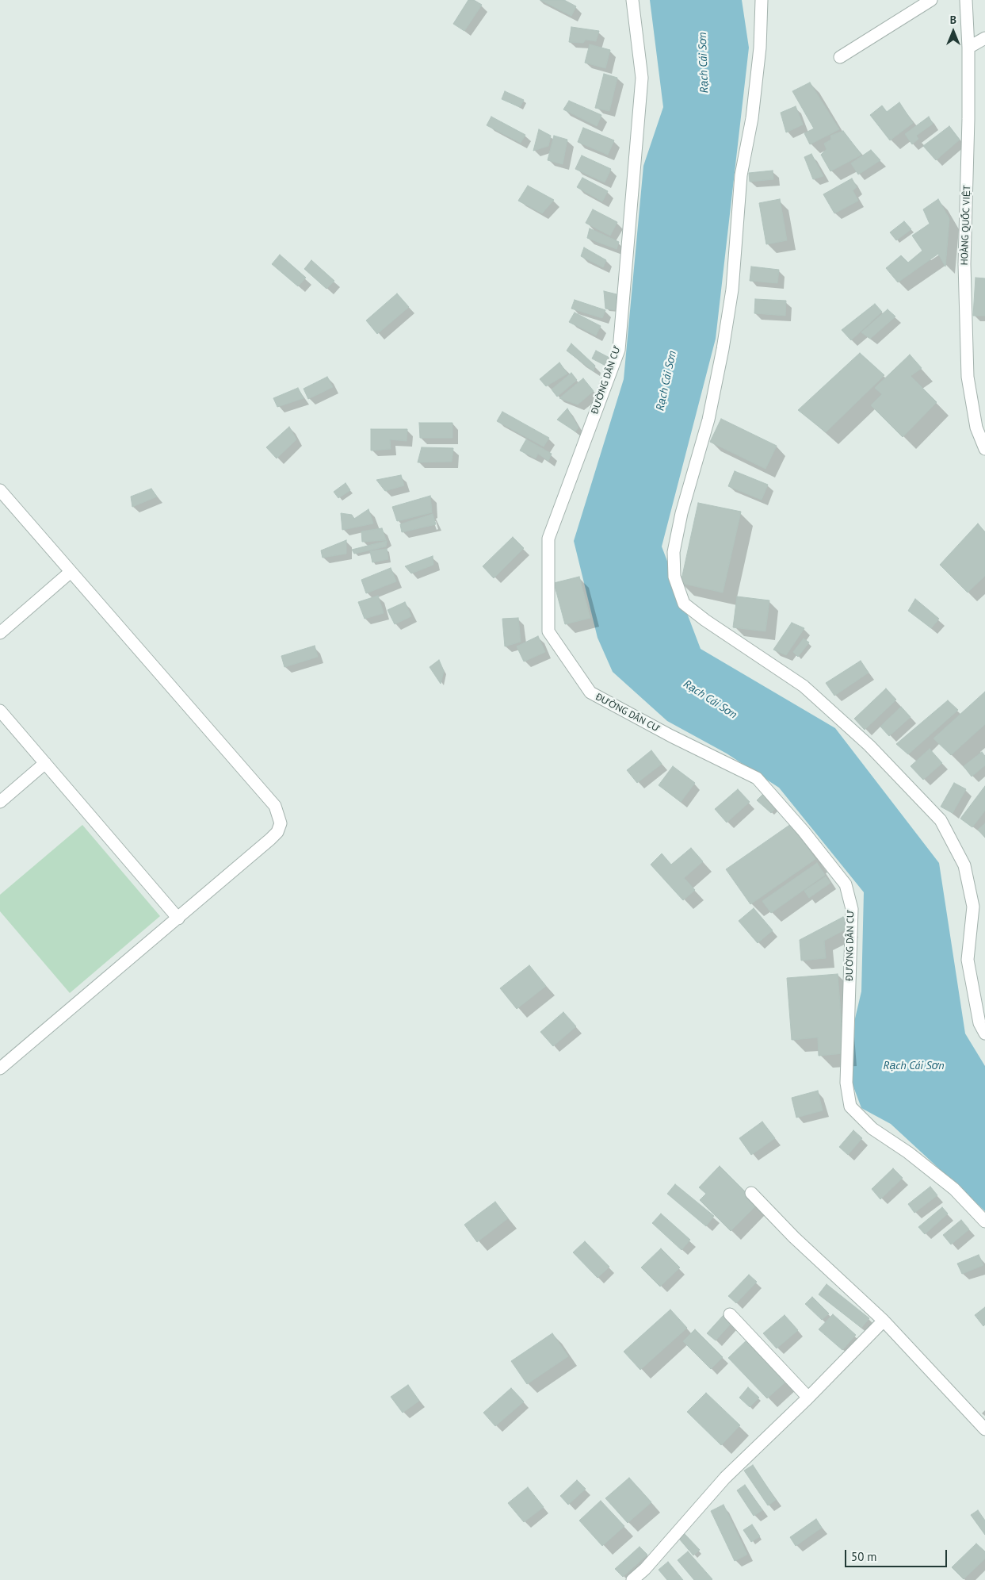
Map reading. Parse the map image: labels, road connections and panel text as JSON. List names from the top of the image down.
{
  "streets": {
    "street": ["HOÀNG QUỐC VIỆT", "ĐƯỜNG DÂN CƯ"]
  },
  "water": ["Rạch Cái Sơn"],
  "scale_bar": "50 m",
  "north": "top"
}
